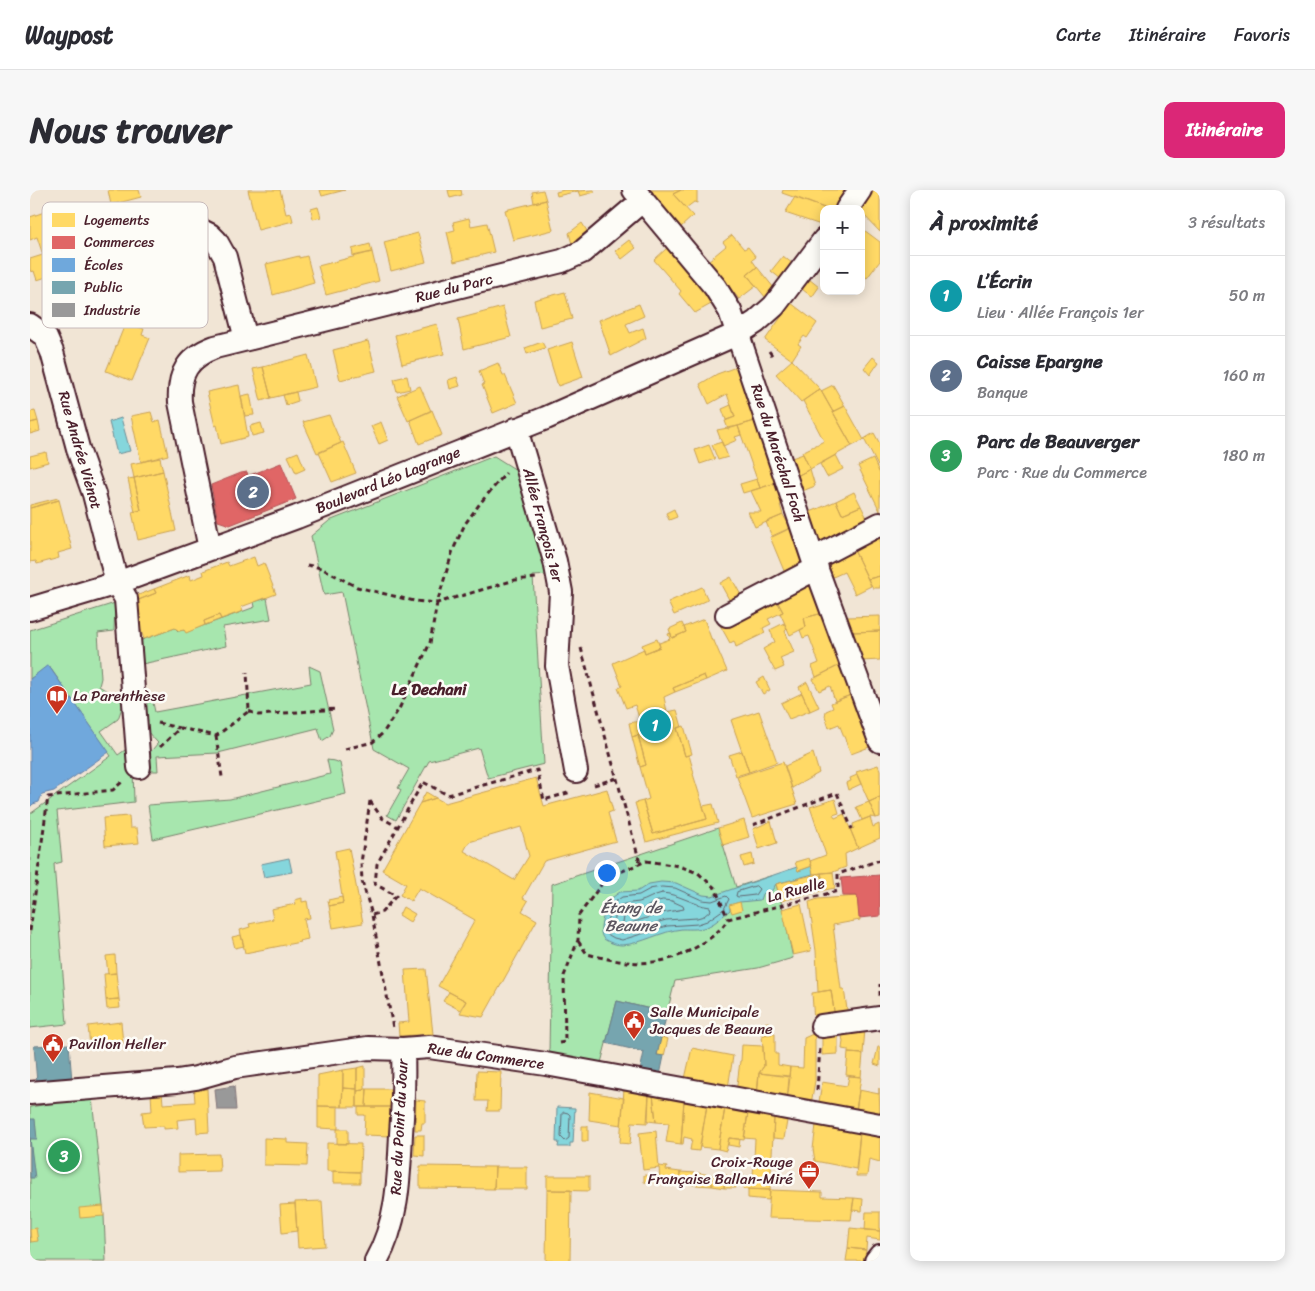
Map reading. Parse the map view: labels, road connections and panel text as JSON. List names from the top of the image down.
{
  "streets": {
    "street": [
      "Rue du Parc",
      "Rue Andrée Viénot",
      "Rue du Maréchal Foch",
      "Boulevard Léo Lagrange",
      "Allée François 1er",
      "Rue du Commerce",
      "Rue du Point du Jour"
    ],
    "path": ["La Ruelle"]
  },
  "crossings": [
    ["Rue du Parc", "Rue du Maréchal Foch"],
    ["Rue du Parc", "Boulevard Léo Lagrange"],
    ["Rue Andrée Viénot", "Boulevard Léo Lagrange"],
    ["Rue du Maréchal Foch", "Boulevard Léo Lagrange"],
    ["Boulevard Léo Lagrange", "Allée François 1er"],
    ["Rue du Commerce", "Rue du Point du Jour"]
  ],
  "districts": ["Le Dechani"],
  "water": ["Étang de Beaune"],
  "places": {
    "library": ["La Parenthèse"],
    "public building": ["Salle Municipale Jacques de Beaune", "Pavillon Heller"],
    "office": ["Croix-Rouge Française Ballan-Miré"]
  },
  "legend": [
    "Logements",
    "Commerces",
    "Écoles",
    "Public",
    "Industrie"
  ],
  "page": {
    "header": "Waypost",
    "nav": ["Carte", "Itinéraire", "Favoris"],
    "title": "Nous trouver",
    "buttons": "Itinéraire",
    "heading": ["À proximité", "3 résultats"],
    "map_buttons": ["+", "−"],
    "list": [
      {
        "mark": "1",
        "name": "L’Écrin",
        "note": "Lieu · Allée François 1er",
        "value": "50 m"
      },
      {
        "mark": "2",
        "name": "Caisse Epargne",
        "note": "Banque",
        "value": "160 m"
      },
      {
        "mark": "3",
        "name": "Parc de Beauverger",
        "note": "Parc · Rue du Commerce",
        "value": "180 m"
      }
    ],
    "pins": ["2", "1", "3"]
  }
}
